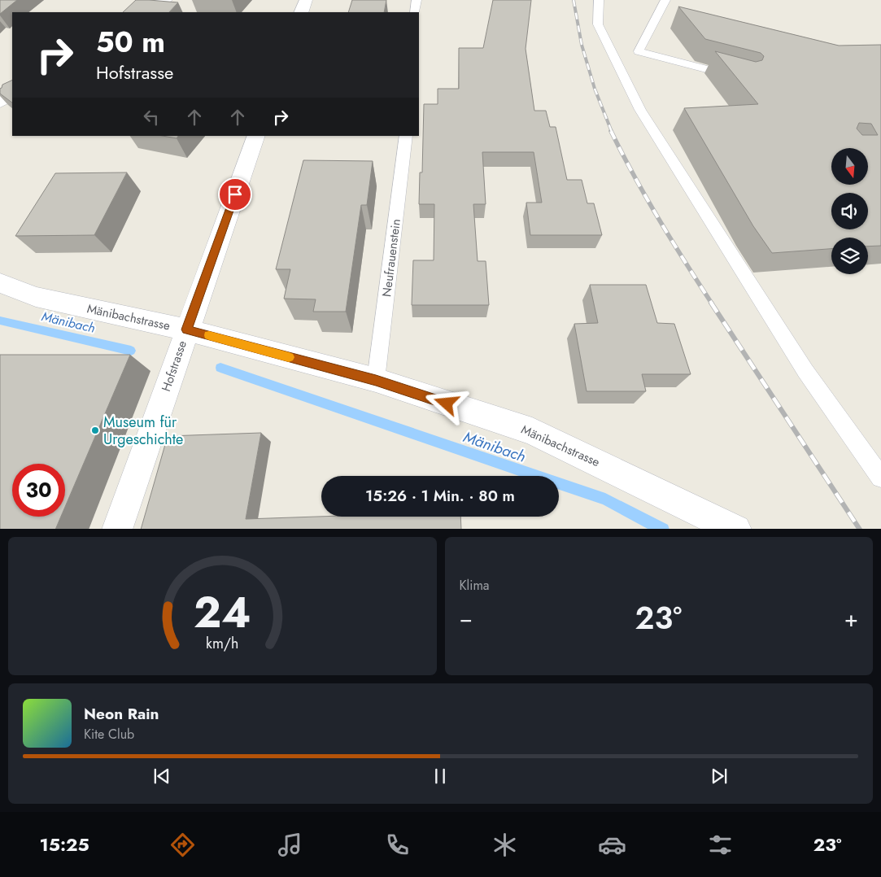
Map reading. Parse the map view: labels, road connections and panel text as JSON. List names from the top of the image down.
{
  "streets": {
    "street": ["Mänibachstrasse", "Hofstrasse"],
    "lane": ["Neufrauenstein"]
  },
  "crossings": [
    ["Neufrauenstein", "Mänibachstrasse"],
    ["Mänibachstrasse", "Hofstrasse"]
  ],
  "water": ["Mänibach"],
  "places": ["Museum für Urgeschichte"],
  "north": "bottom",
  "page": {
    "turn": ["50 m", "Hofstrasse"],
    "limit": "30",
    "trip": "15:26 · 1 Min. · 80 m",
    "tile": "Klima",
    "heat": ["−", "23°", "+"],
    "song": ["Neon Rain", "Kite Club"],
    "tabs": ["15:25", "23°"],
    "gauge": ["24", "km/h"]
  }
}
